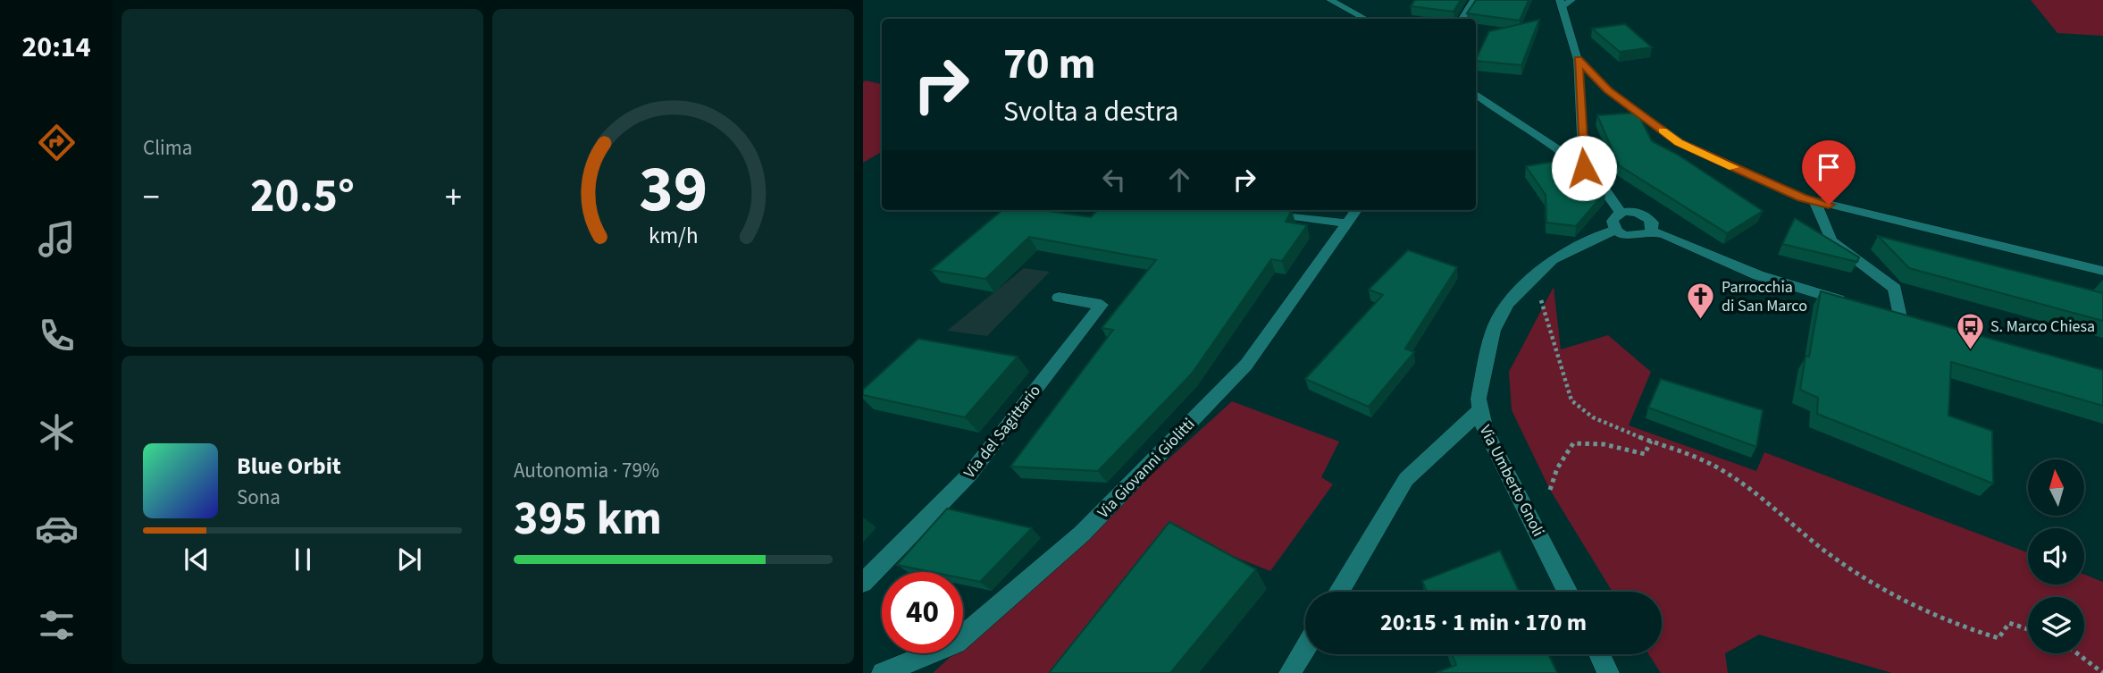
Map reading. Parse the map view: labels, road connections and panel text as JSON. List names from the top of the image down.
{
  "streets": {
    "street": ["Via del Sagittario", "Via Giovanni Giolitti", "Via Umberto Gnoli"]
  },
  "places": {
    "church": ["Parrocchia di San Marco"],
    "bus stop": ["S. Marco Chiesa"]
  },
  "north": "top",
  "page": {
    "tabs": "20:14",
    "tile": [
      "Clima",
      ["Autonomia · 79%", "395 km"]
    ],
    "turn": ["70 m", "Svolta a destra"],
    "heat": ["−", "20.5°", "+"],
    "song": ["Blue Orbit", "Sona"],
    "limit": "40",
    "trip": "20:15 · 1 min · 170 m",
    "gauge": ["39", "km/h"]
  }
}
